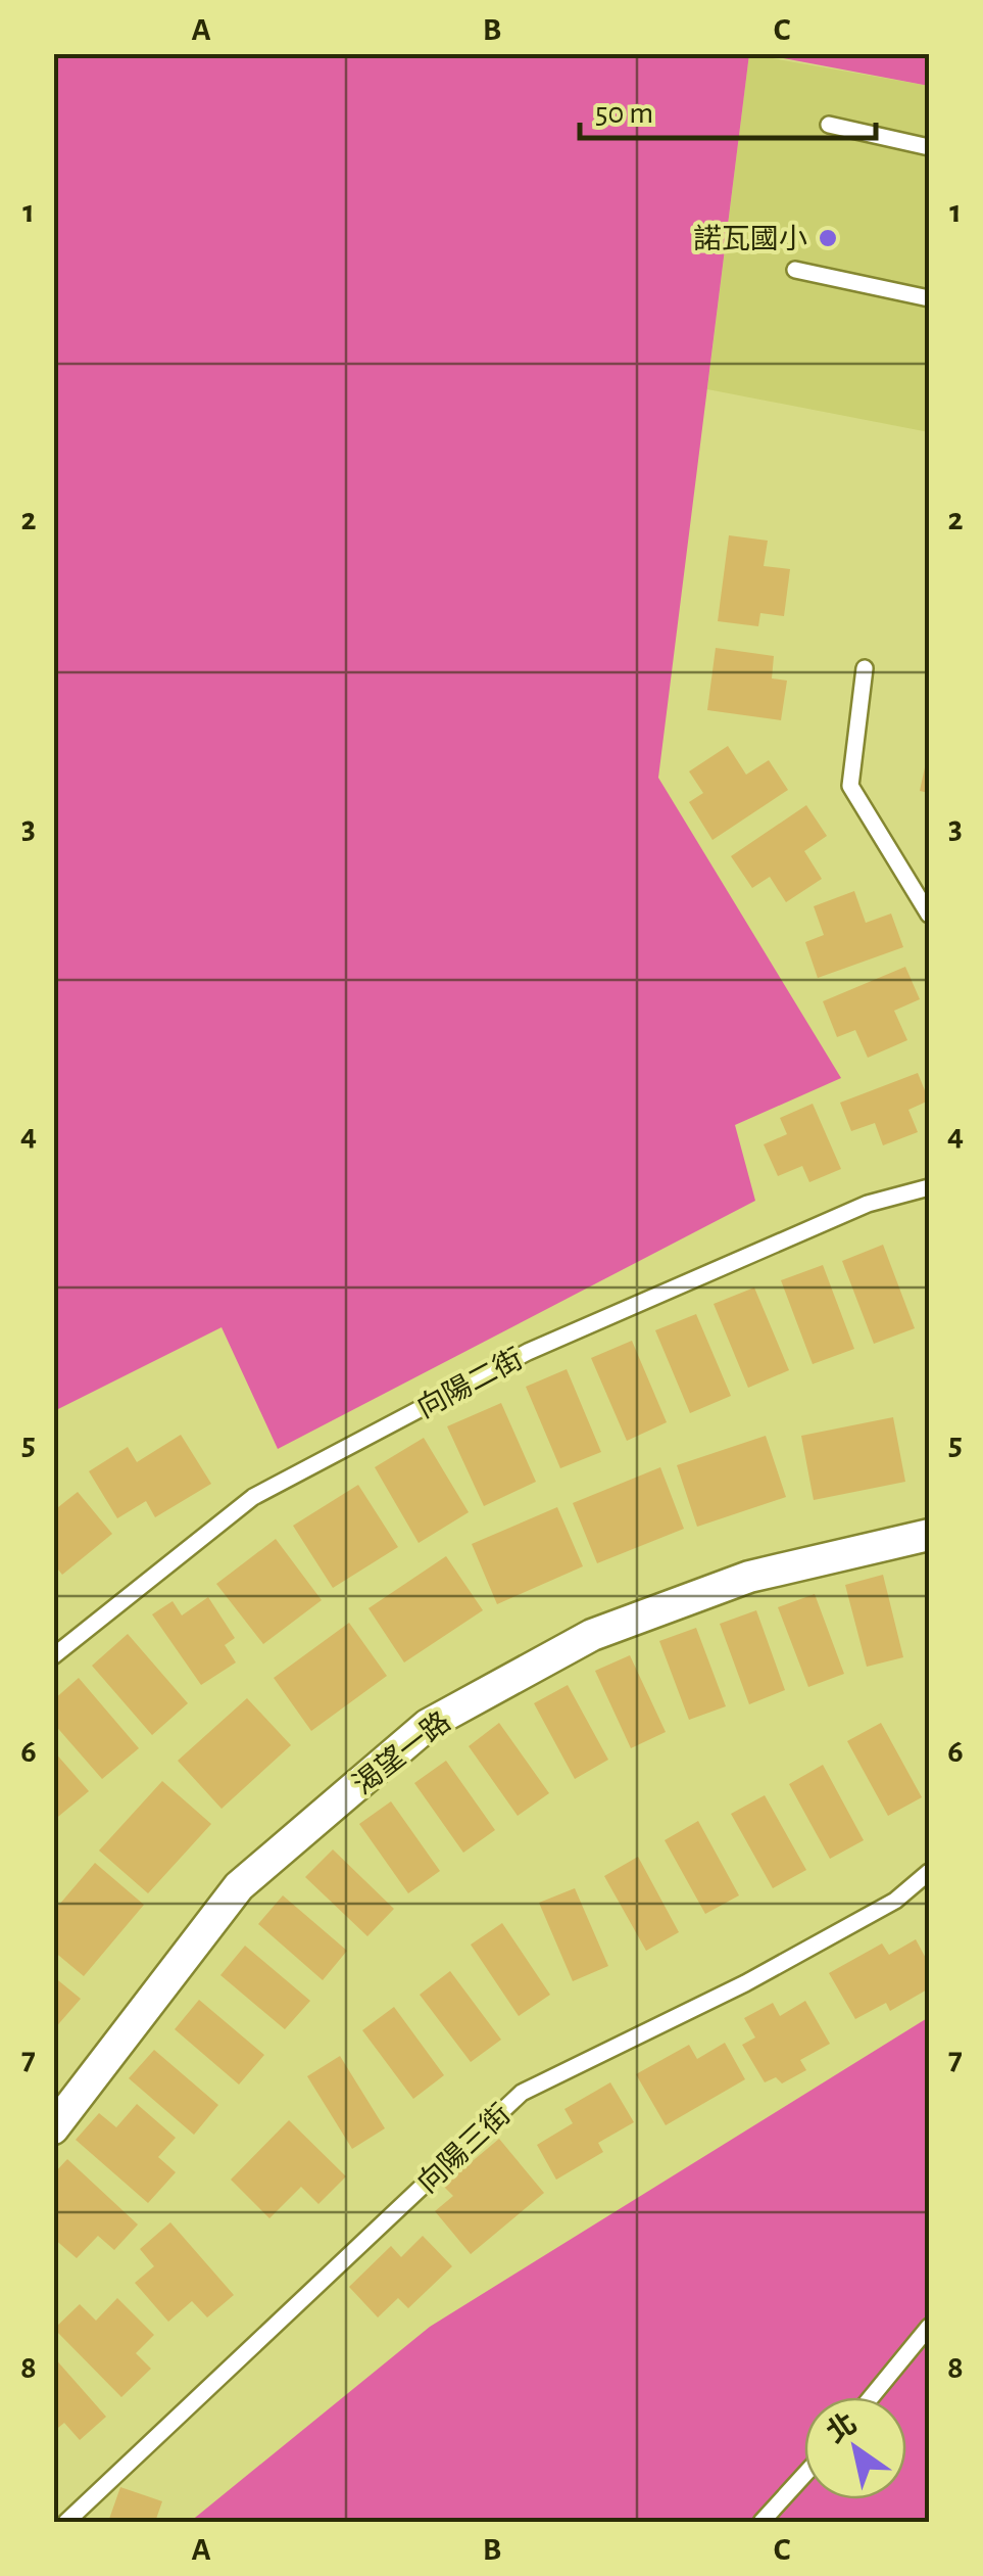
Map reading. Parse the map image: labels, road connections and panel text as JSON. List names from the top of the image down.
{
  "streets": {
    "street": ["渴望一路"],
    "lane": ["向陽二街", "向陽三街"]
  },
  "places": ["諾瓦國小"],
  "scale_bar": "50 m",
  "north": "top left",
  "grid": {
    "columns": ["A", "B", "C"],
    "rows": [
      "1",
      "2",
      "3",
      "4",
      "5",
      "6",
      "7",
      "8"
    ]
  }
}
